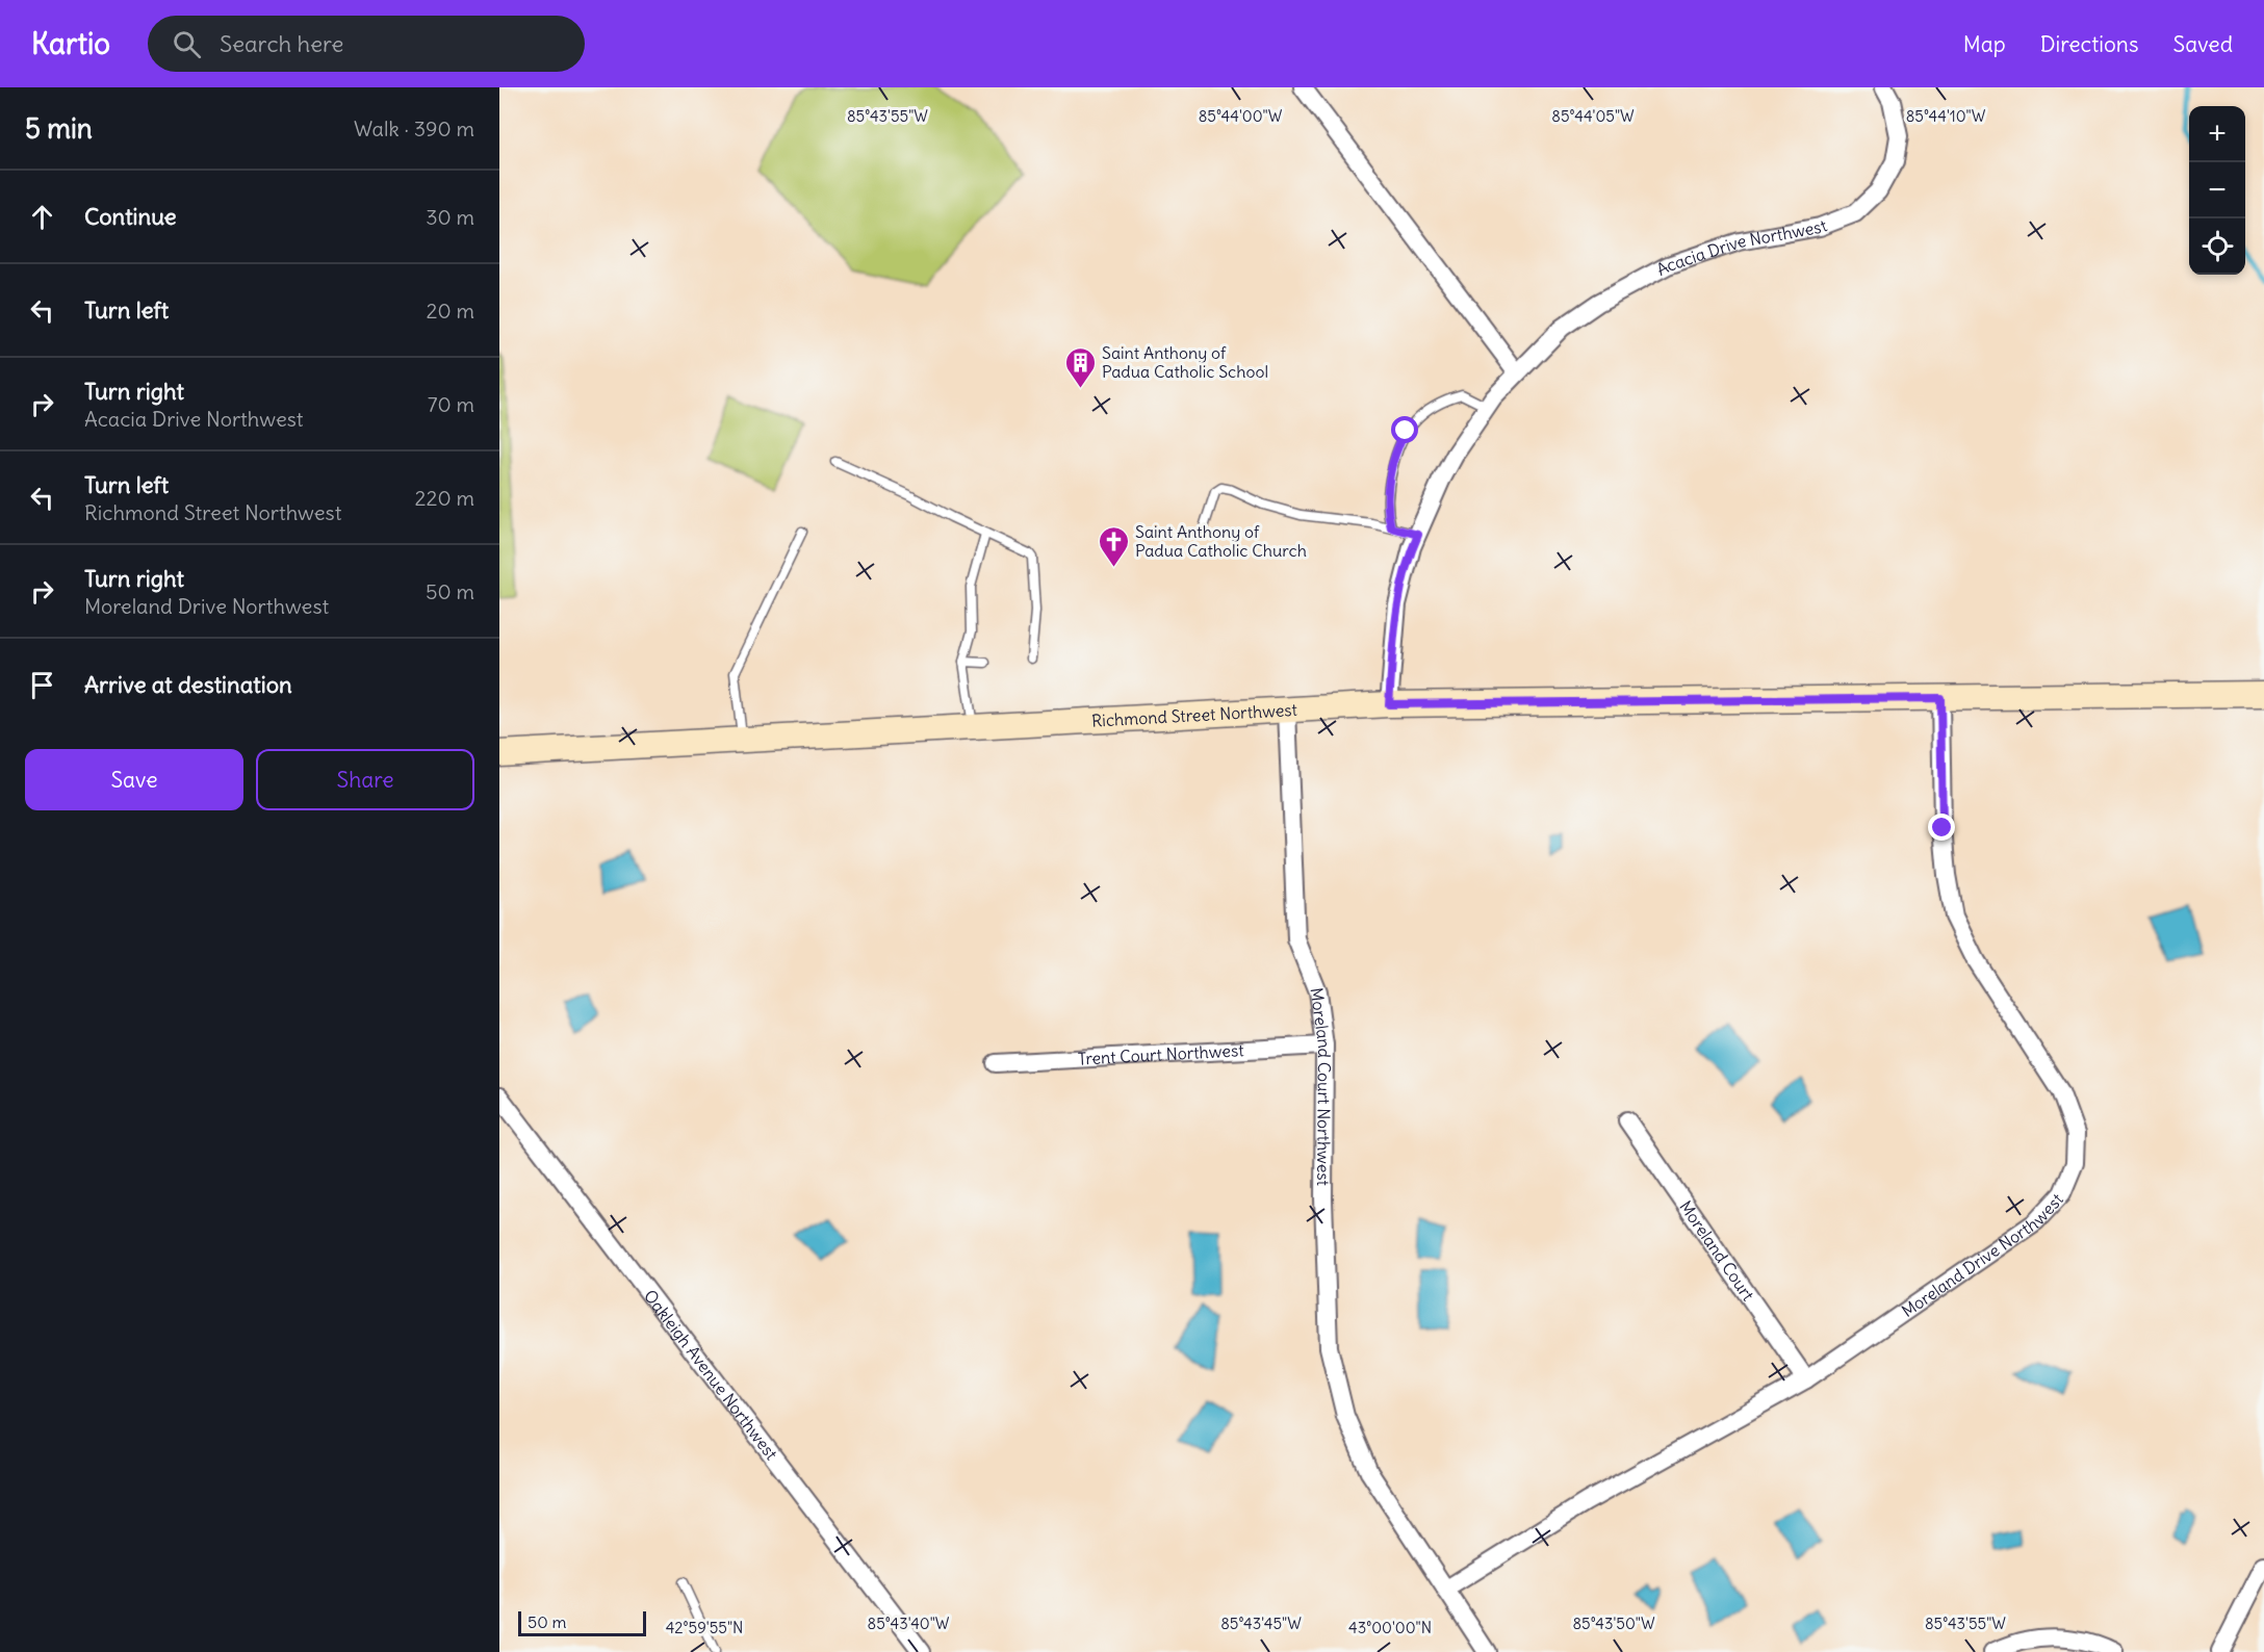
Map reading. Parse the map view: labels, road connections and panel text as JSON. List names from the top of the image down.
{
  "streets": {
    "street": [
      "Acacia Drive Northwest",
      "Richmond Street Northwest",
      "Trent Court Northwest",
      "Moreland Court Northwest",
      "Moreland Court",
      "Moreland Drive Northwest",
      "Oakleigh Avenue Northwest"
    ]
  },
  "crossings": [
    ["Acacia Drive Northwest", "Richmond Street Northwest"],
    ["Richmond Street Northwest", "Moreland Court Northwest"],
    ["Richmond Street Northwest", "Moreland Drive Northwest"],
    ["Trent Court Northwest", "Moreland Court Northwest"],
    ["Moreland Court Northwest", "Moreland Drive Northwest"],
    ["Moreland Court", "Moreland Drive Northwest"]
  ],
  "places": {
    "building": ["Saint Anthony of Padua Catholic School"],
    "church": ["Saint Anthony of Padua Catholic Church"]
  },
  "scale_bar": "50 m",
  "page": {
    "header": "Kartio",
    "search": "Search here",
    "nav": ["Map", "Directions", "Saved"],
    "heading": ["5 min", "Walk · 390 m"],
    "map_buttons": ["+", "−"],
    "list": [
      ["Continue", "30 m"],
      ["Turn left", "20 m"],
      ["Turn right", "Acacia Drive Northwest", "70 m"],
      ["Turn left", "Richmond Street Northwest", "220 m"],
      ["Turn right", "Moreland Drive Northwest", "50 m"],
      "Arrive at destination"
    ],
    "buttons": ["Save", "Share"],
    "scale": "50 m"
  },
  "coordinates": [
    "85°43'55\"W",
    "85°44'05\"W",
    "85°44'10\"W",
    "85°44'00\"W",
    "85°43'40\"W",
    "85°43'45\"W",
    "85°43'50\"W",
    "42°59'55\"N",
    "43°00'00\"N"
  ]
}
